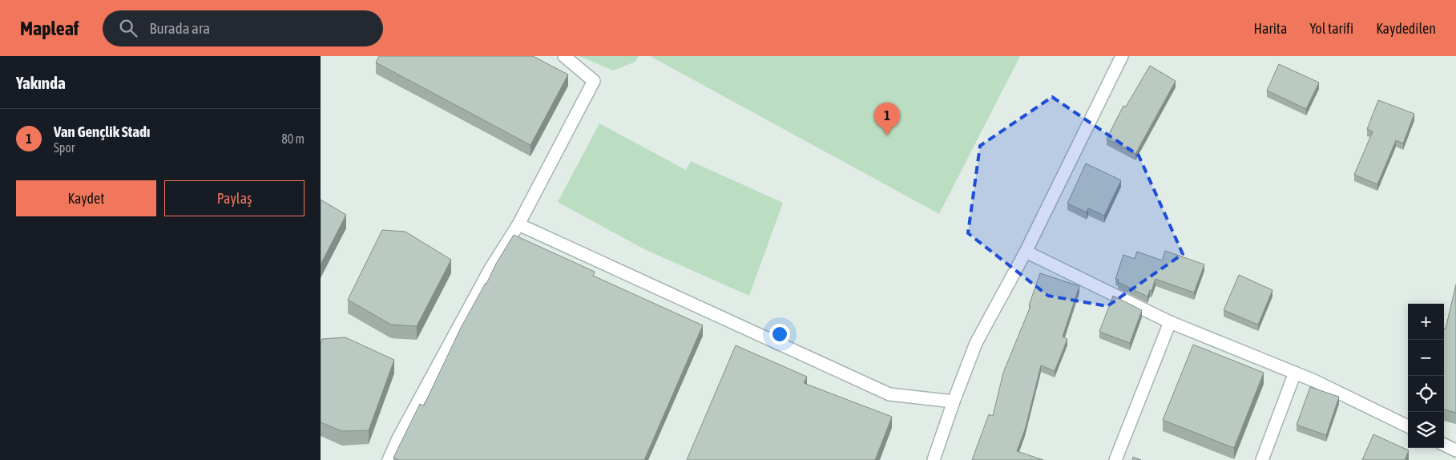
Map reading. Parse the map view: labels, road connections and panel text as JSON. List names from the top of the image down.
{
  "page": {
    "header": "Mapleaf",
    "search": "Burada ara",
    "nav": ["Harita", "Yol tarifi", "Kaydedilen"],
    "heading": "Yakında",
    "pins": "1",
    "list": [
      {
        "mark": "1",
        "name": "Van Gençlik Stadı",
        "note": "Spor",
        "value": "80 m"
      }
    ],
    "buttons": ["Kaydet", "Paylaş"],
    "map_buttons": ["+", "−"]
  }
}
